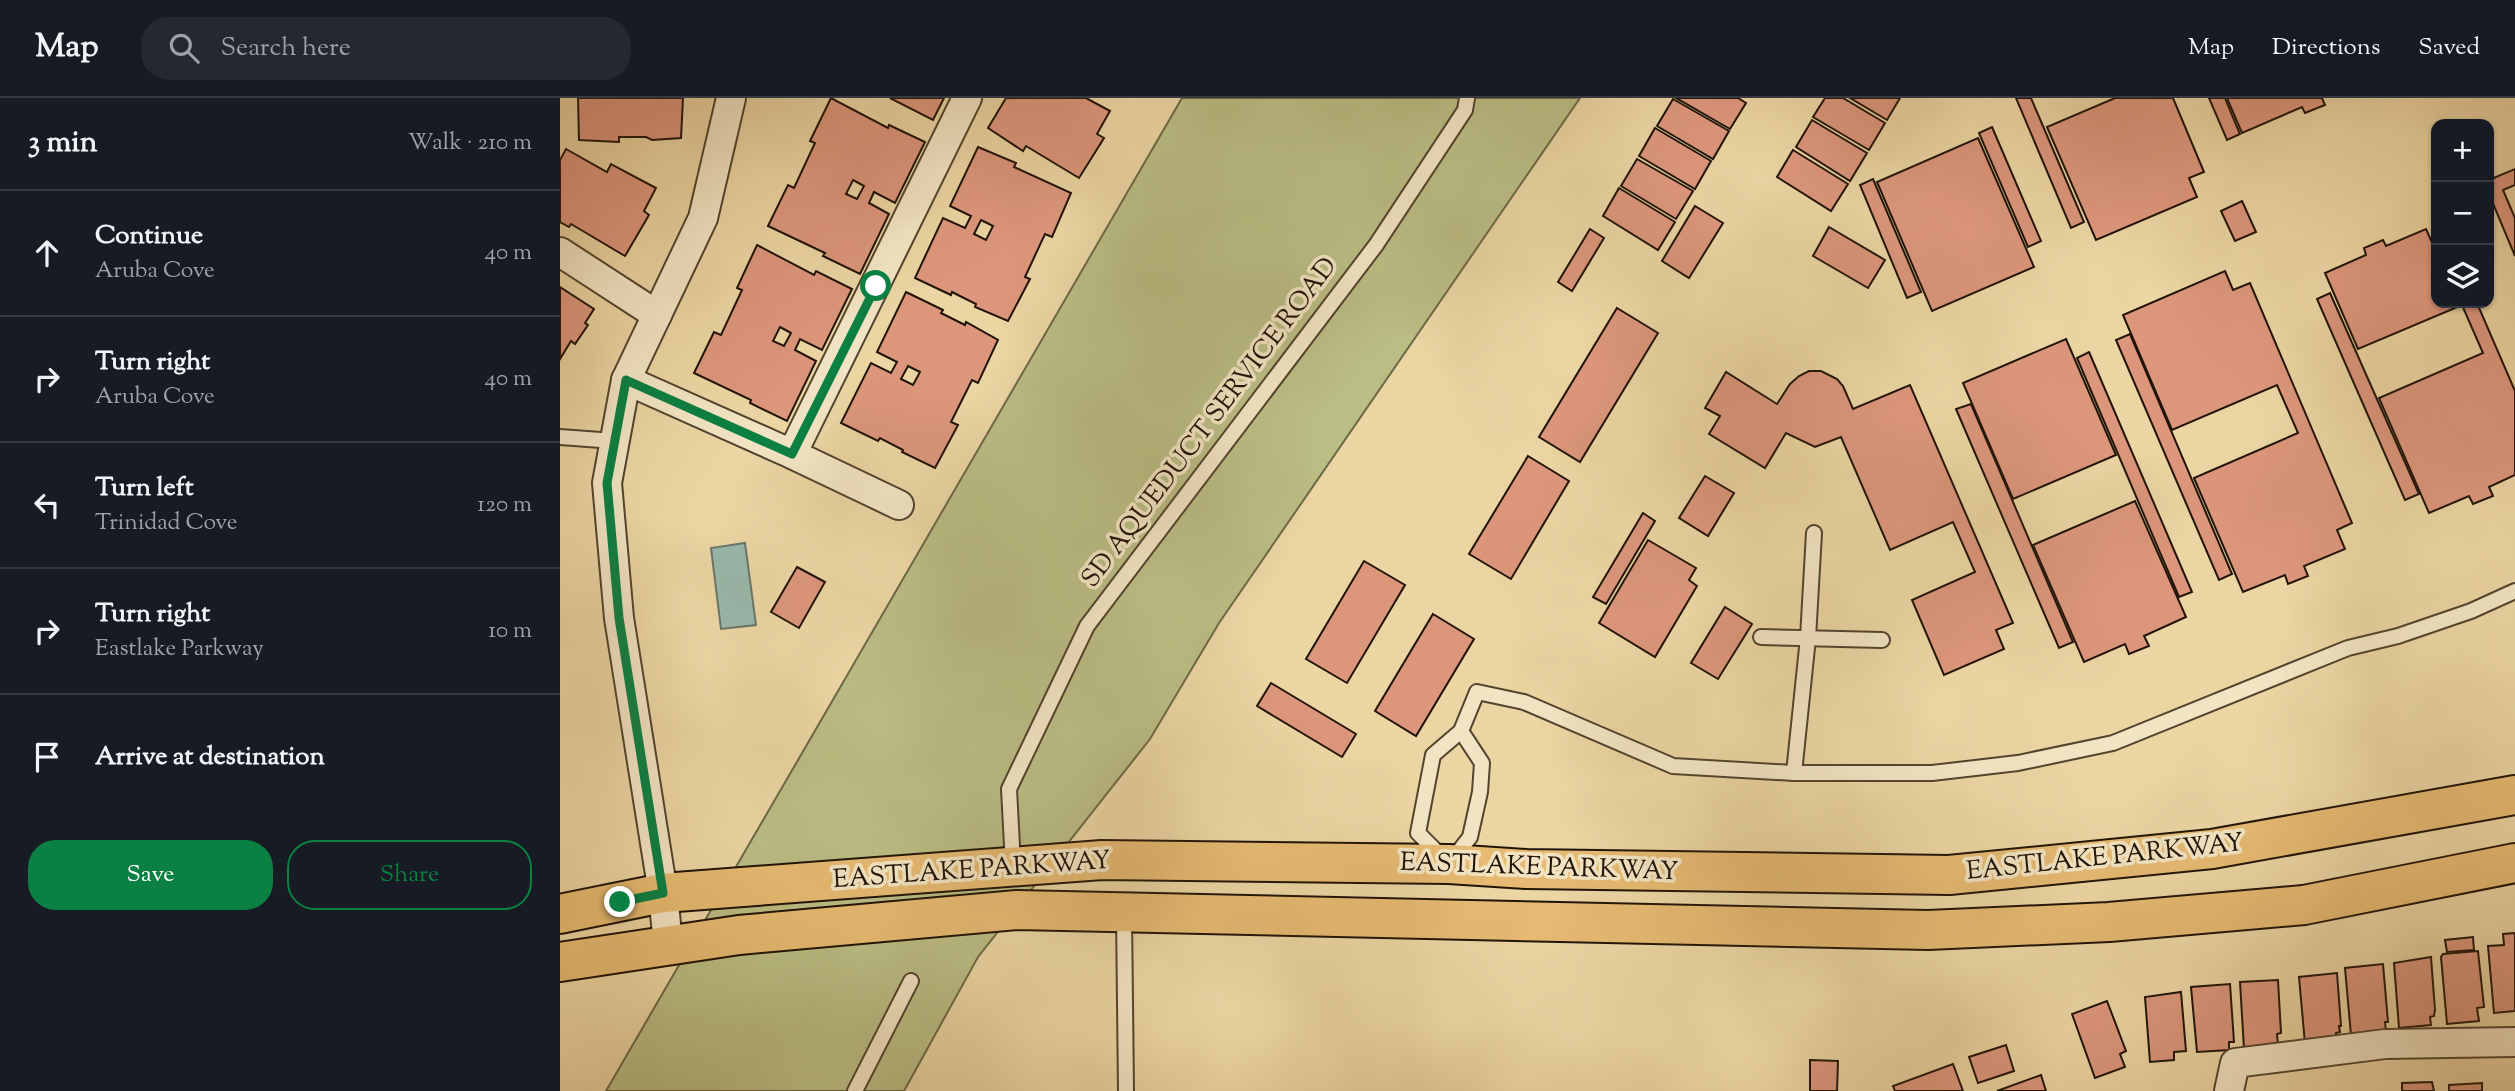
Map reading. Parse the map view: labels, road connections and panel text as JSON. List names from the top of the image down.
{
  "streets": {
    "main road": ["EASTLAKE PARKWAY"],
    "lane": ["SD AQUEDUCT SERVICE ROAD"]
  },
  "crossings": [
    ["SD AQUEDUCT SERVICE ROAD", "EASTLAKE PARKWAY"]
  ],
  "page": {
    "header": "Map",
    "search": "Search here",
    "nav": ["Map", "Directions", "Saved"],
    "heading": ["3 min", "Walk · 210 m"],
    "map_buttons": ["+", "−"],
    "list": [
      ["Continue", "Aruba Cove", "40 m"],
      ["Turn right", "Aruba Cove", "40 m"],
      ["Turn left", "Trinidad Cove", "120 m"],
      ["Turn right", "Eastlake Parkway", "10 m"],
      "Arrive at destination"
    ],
    "buttons": ["Save", "Share"]
  }
}
